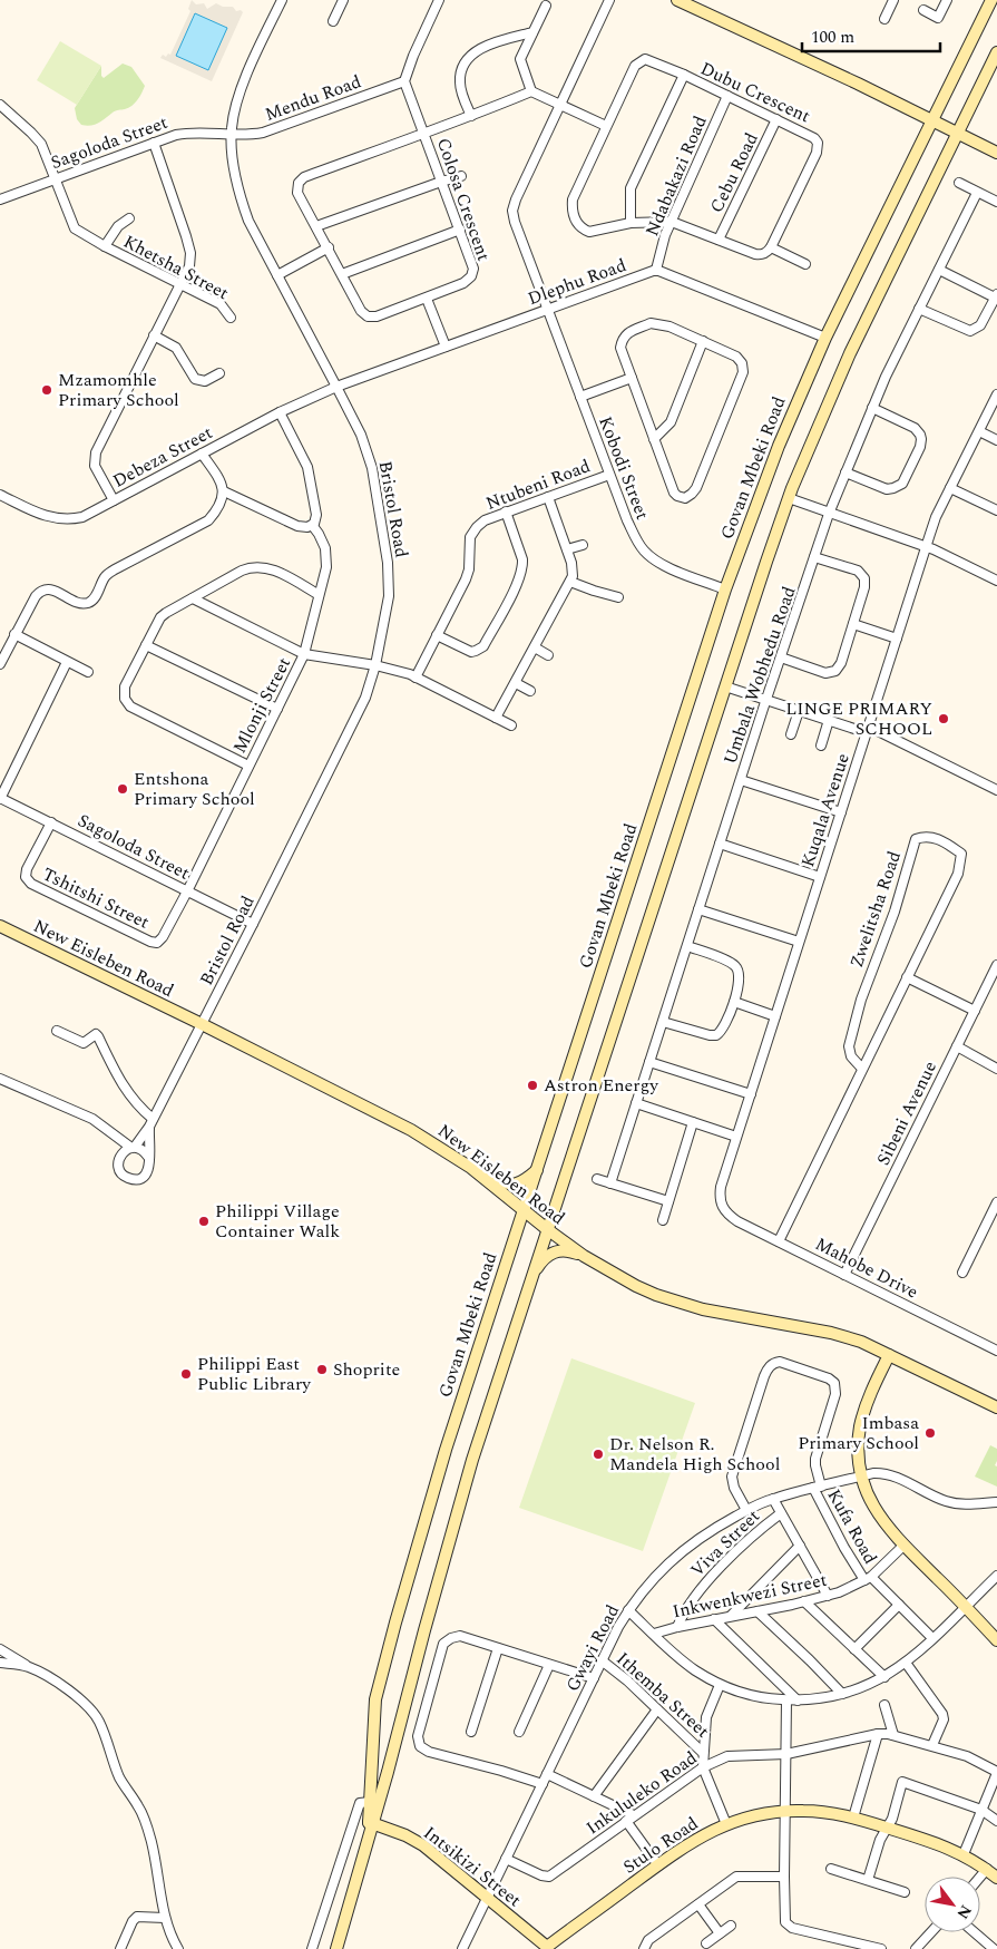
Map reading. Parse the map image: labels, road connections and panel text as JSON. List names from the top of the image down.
{
  "streets": {
    "main road": [
      "Govan Mbeki Road",
      "New Eisleben Road",
      "Stulo Road",
      "Intsikizi Street"
    ],
    "street": [
      "Dubu Crescent",
      "Mendu Road",
      "Sagoloda Street",
      "Cebu Road",
      "Ndabakazi Road",
      "Colosa Crescent",
      "Khetsha Street",
      "Dlephu Road",
      "Debeza Street",
      "Kobodi Street",
      "Ntubeni Road",
      "Bristol Road",
      "Umbala Wobhedu Road",
      "Mlonji Street",
      "Kuqala Avenue",
      "Tshitshi Street",
      "Zwelitsha Road",
      "Sibeni Avenue",
      "Mahobe Drive",
      "Kufa Road",
      "Viva Street",
      "Inkwenkwezi Street",
      "Gwayi Road",
      "Ithemba Street",
      "Inkululeko Road"
    ]
  },
  "crossings": [
    ["Dubu Crescent", "Cebu Road"],
    ["Dubu Crescent", "Ndabakazi Road"],
    ["Mendu Road", "Sagoloda Street"],
    ["Mendu Road", "Bristol Road"],
    ["Sagoloda Street", "Khetsha Street"],
    ["Sagoloda Street", "Bristol Road"],
    ["Sagoloda Street", "Mlonji Street"],
    ["Sagoloda Street", "Tshitshi Street"],
    ["Ndabakazi Road", "Dlephu Road"],
    ["Dlephu Road", "Debeza Street"],
    ["Dlephu Road", "Kobodi Street"],
    ["Dlephu Road", "Bristol Road"],
    ["Debeza Street", "Bristol Road"],
    ["Kobodi Street", "Govan Mbeki Road"],
    ["Kobodi Street", "Ntubeni Road"],
    ["Govan Mbeki Road", "New Eisleben Road"],
    ["Govan Mbeki Road", "Intsikizi Street"],
    ["Bristol Road", "New Eisleben Road"],
    ["Mlonji Street", "Tshitshi Street"],
    ["Kuqala Avenue", "Mahobe Drive"],
    ["Zwelitsha Road", "Mahobe Drive"],
    ["Sibeni Avenue", "Mahobe Drive"],
    ["Kufa Road", "Inkwenkwezi Street"],
    ["Kufa Road", "Gwayi Road"],
    ["Viva Street", "Inkwenkwezi Street"],
    ["Gwayi Road", "Ithemba Street"],
    ["Gwayi Road", "Inkululeko Road"],
    ["Gwayi Road", "Intsikizi Street"],
    ["Ithemba Street", "Inkululeko Road"],
    ["Ithemba Street", "Stulo Road"],
    ["Stulo Road", "Intsikizi Street"]
  ],
  "places": [
    "Mzamomhle Primary School",
    "LINGE PRIMARY SCHOOL",
    "Entshona Primary School",
    "Astron Energy",
    "Philippi Village Container Walk",
    "Shoprite",
    "Philippi East Public Library",
    "Imbasa Primary School",
    "Dr. Nelson R. Mandela High School"
  ],
  "scale_bar": "100 m",
  "north": "bottom right"
}
